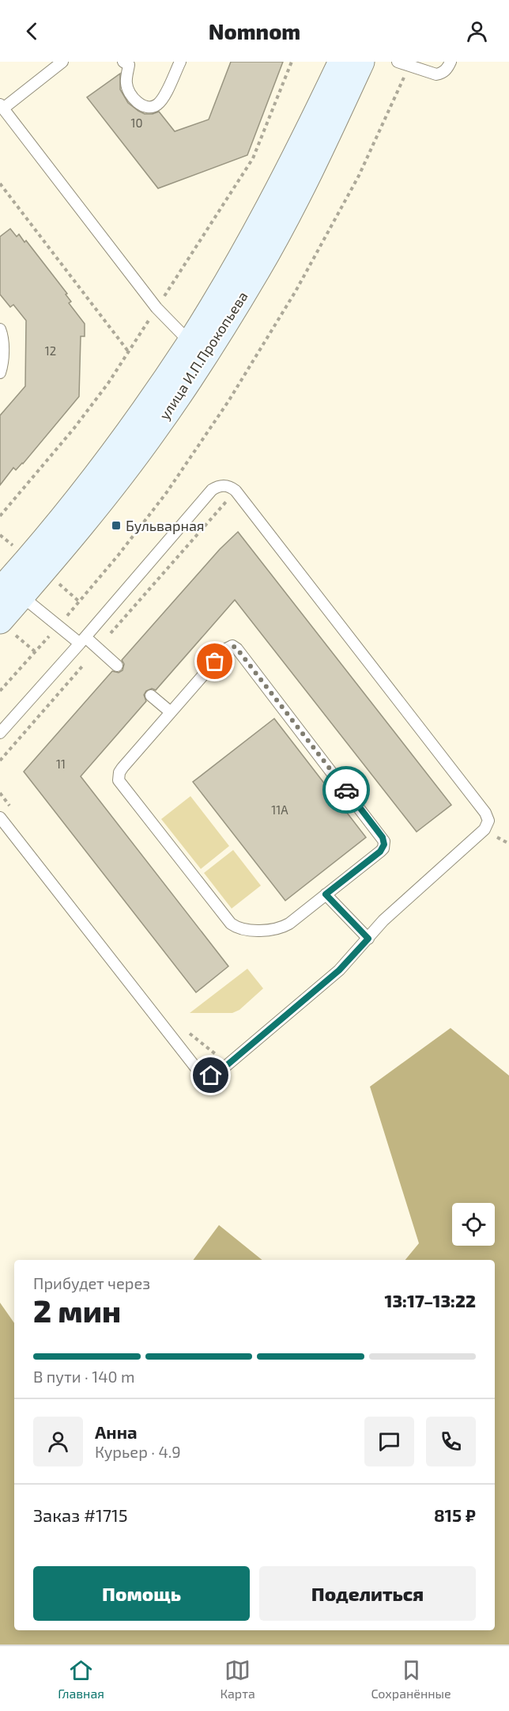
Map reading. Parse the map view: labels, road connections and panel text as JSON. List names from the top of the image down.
{
  "streets": {
    "street": ["улица И.П.Прокопьева"]
  },
  "places": {
    "transit": ["Бульварная"]
  },
  "house_numbers": [
    "10",
    "12",
    "11",
    "11А"
  ],
  "page": {
    "header": "Nomnom",
    "heading": ["2 мин", "Прибудет через", "13:17–13:22"],
    "panel": [
      "Анна",
      "Курьер · 4.9",
      "Заказ #1715",
      "815 ₽"
    ],
    "bar": "В пути · 140 m",
    "buttons": ["Помощь", "Поделиться"],
    "tabs": ["Главная", "Карта", "Сохранённые"]
  }
}
